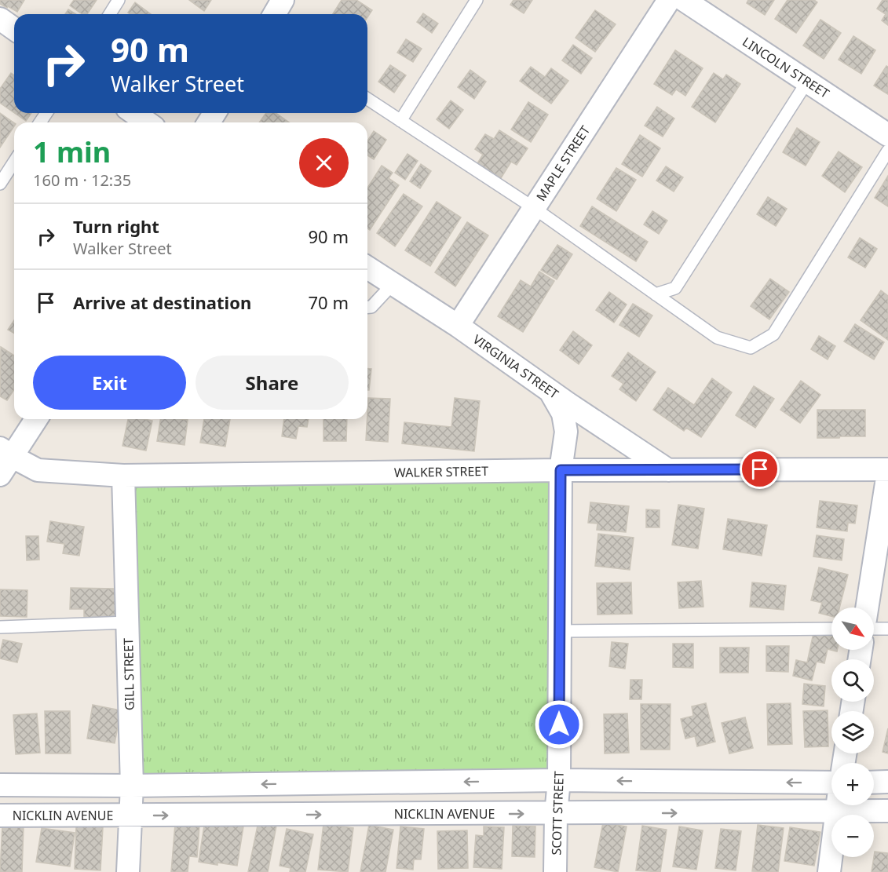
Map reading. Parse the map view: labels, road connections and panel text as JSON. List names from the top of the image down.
{
  "streets": {
    "street": [
      "LINCOLN STREET",
      "MAPLE STREET",
      "VIRGINIA STREET",
      "WALKER STREET",
      "GILL STREET",
      "SCOTT STREET",
      "NICKLIN AVENUE"
    ]
  },
  "crossings": [
    ["MAPLE STREET", "VIRGINIA STREET"],
    ["VIRGINIA STREET", "WALKER STREET"],
    ["VIRGINIA STREET", "SCOTT STREET"],
    ["WALKER STREET", "GILL STREET"],
    ["WALKER STREET", "SCOTT STREET"],
    ["GILL STREET", "NICKLIN AVENUE"],
    ["SCOTT STREET", "NICKLIN AVENUE"]
  ],
  "north": "bottom right",
  "page": {
    "turn": ["90 m", "Walker Street"],
    "heading": ["1 min", "160 m · 12:35"],
    "list": [
      {
        "name": "Turn right",
        "note": "Walker Street",
        "value": "90 m"
      },
      {
        "name": "Arrive at destination",
        "value": "70 m"
      }
    ],
    "buttons": ["Exit", "Share"],
    "map_buttons": ["+", "−"]
  }
}
